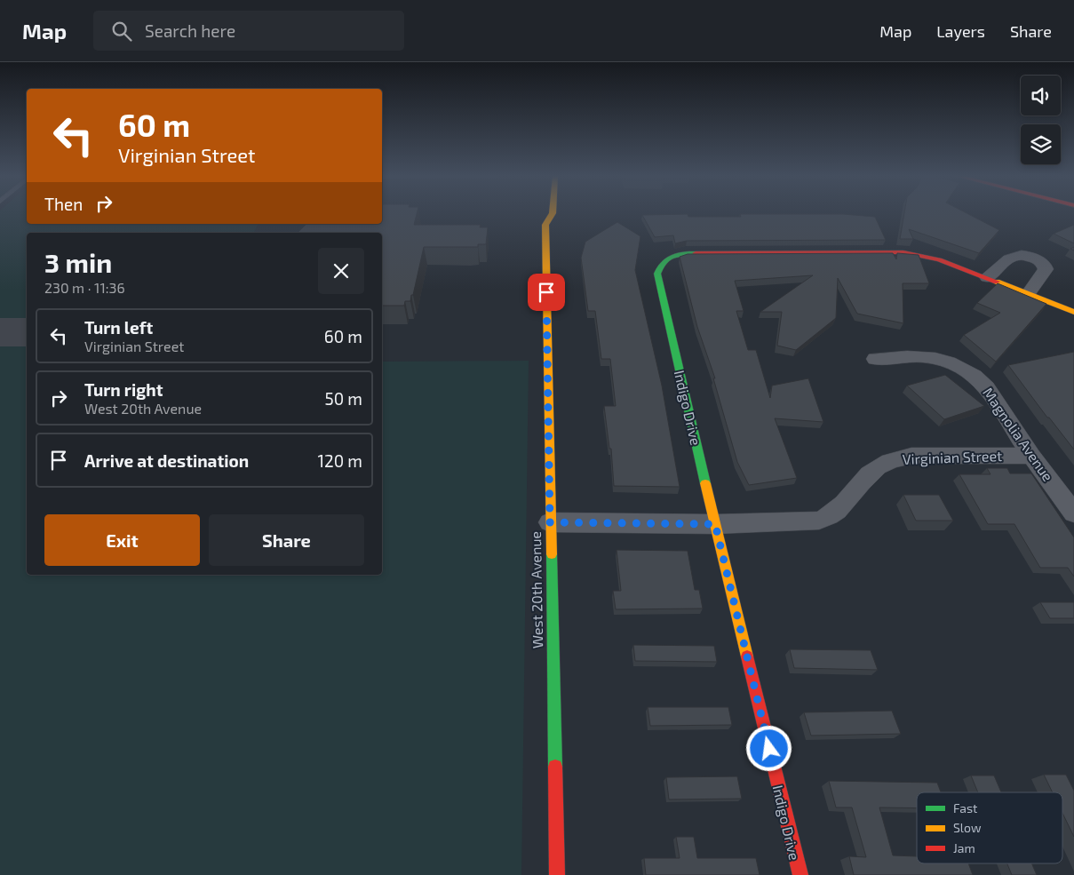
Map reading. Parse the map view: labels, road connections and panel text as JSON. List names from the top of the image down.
{
  "streets": {
    "street": [
      "Indigo Drive",
      "Magnolia Avenue",
      "Virginian Street",
      "West 20th Avenue"
    ]
  },
  "crossings": [
    ["Indigo Drive", "Virginian Street"],
    ["Magnolia Avenue", "Virginian Street"],
    ["Virginian Street", "West 20th Avenue"]
  ],
  "legend": ["Fast", "Slow", "Jam"],
  "page": {
    "header": "Map",
    "search": "Search here",
    "nav": ["Map", "Layers", "Share"],
    "turn": ["60 m", "Virginian Street"],
    "then": "Then",
    "heading": ["3 min", "230 m · 11:36"],
    "list": [
      {
        "name": "Turn left",
        "note": "Virginian Street",
        "value": "60 m"
      },
      {
        "name": "Turn right",
        "note": "West 20th Avenue",
        "value": "50 m"
      },
      {
        "name": "Arrive at destination",
        "value": "120 m"
      }
    ],
    "buttons": ["Exit", "Share"]
  }
}
